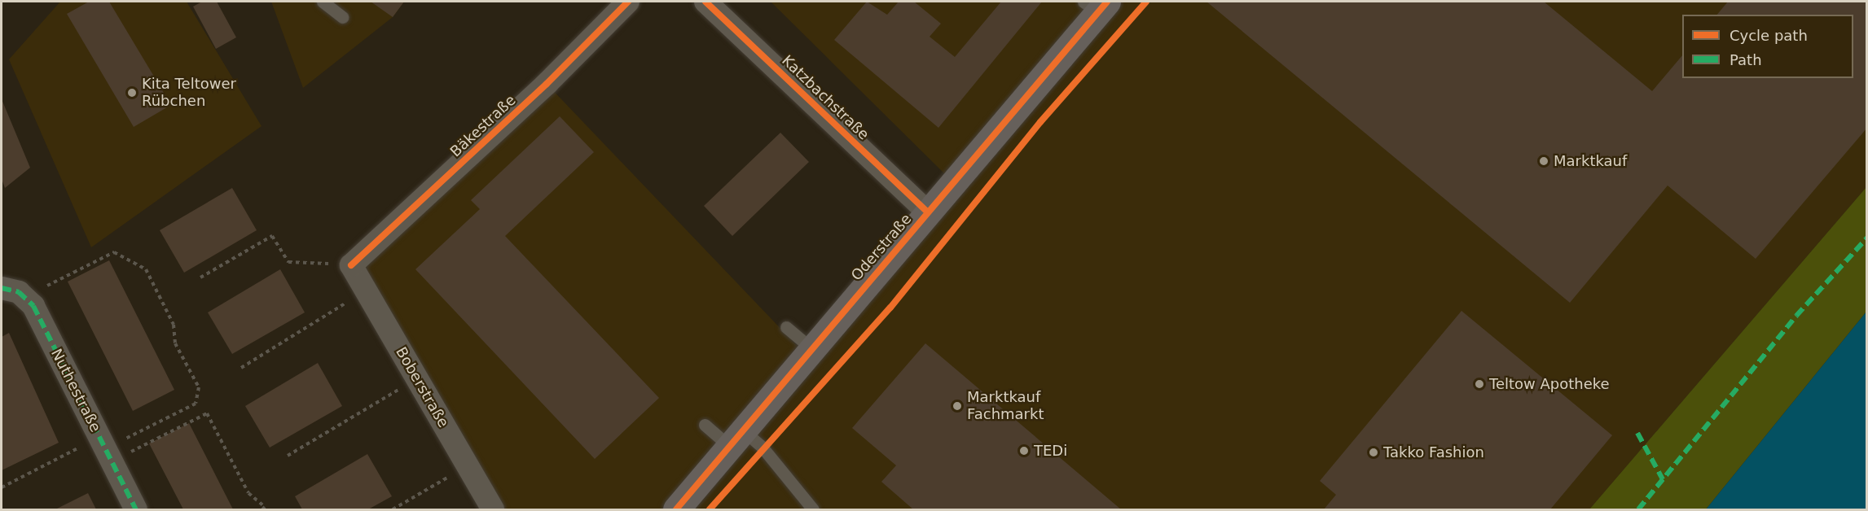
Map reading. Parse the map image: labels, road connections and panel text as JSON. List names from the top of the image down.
{
  "streets": {
    "main road": ["Oderstraße"],
    "street": [
      "Katzbachstraße",
      "Bäkestraße",
      "Boberstraße",
      "Nuthestraße"
    ]
  },
  "crossings": [
    ["Katzbachstraße", "Oderstraße"],
    ["Bäkestraße", "Boberstraße"]
  ],
  "places": [
    "Kita Teltower Rübchen",
    "Marktkauf",
    "Teltow Apotheke",
    "Marktkauf Fachmarkt",
    "TEDi",
    "Takko Fashion"
  ],
  "legend": ["Cycle path", "Path"]
}
